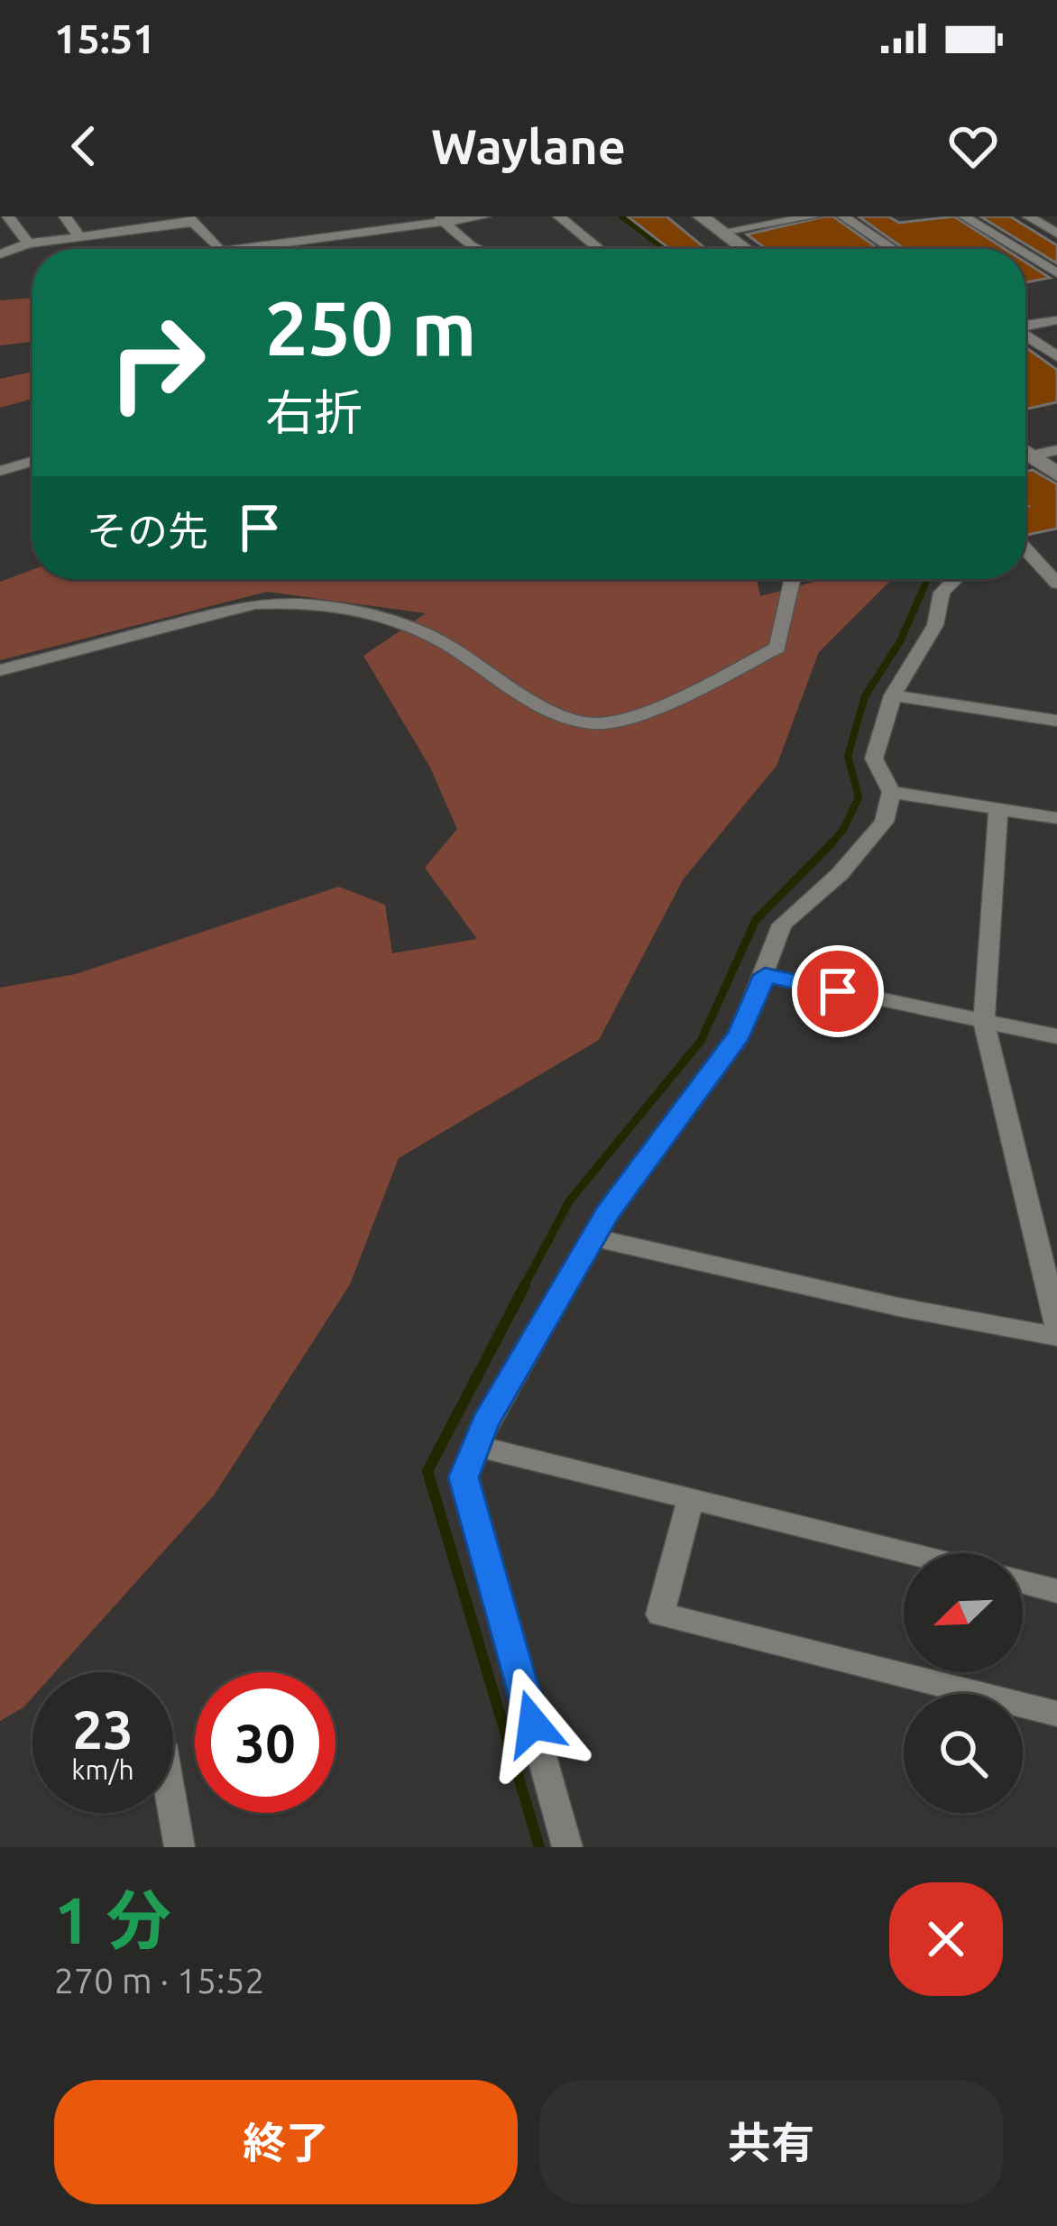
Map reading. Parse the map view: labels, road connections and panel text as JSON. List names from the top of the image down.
{
  "north": "bottom left",
  "page": {
    "status": "15:51",
    "header": "Waylane",
    "turn": ["250 m", "右折"],
    "then": "その先",
    "speed": "23 km/h",
    "limit": "30",
    "heading": ["1 分", "270 m · 15:52"],
    "buttons": ["終了", "共有"]
  }
}
